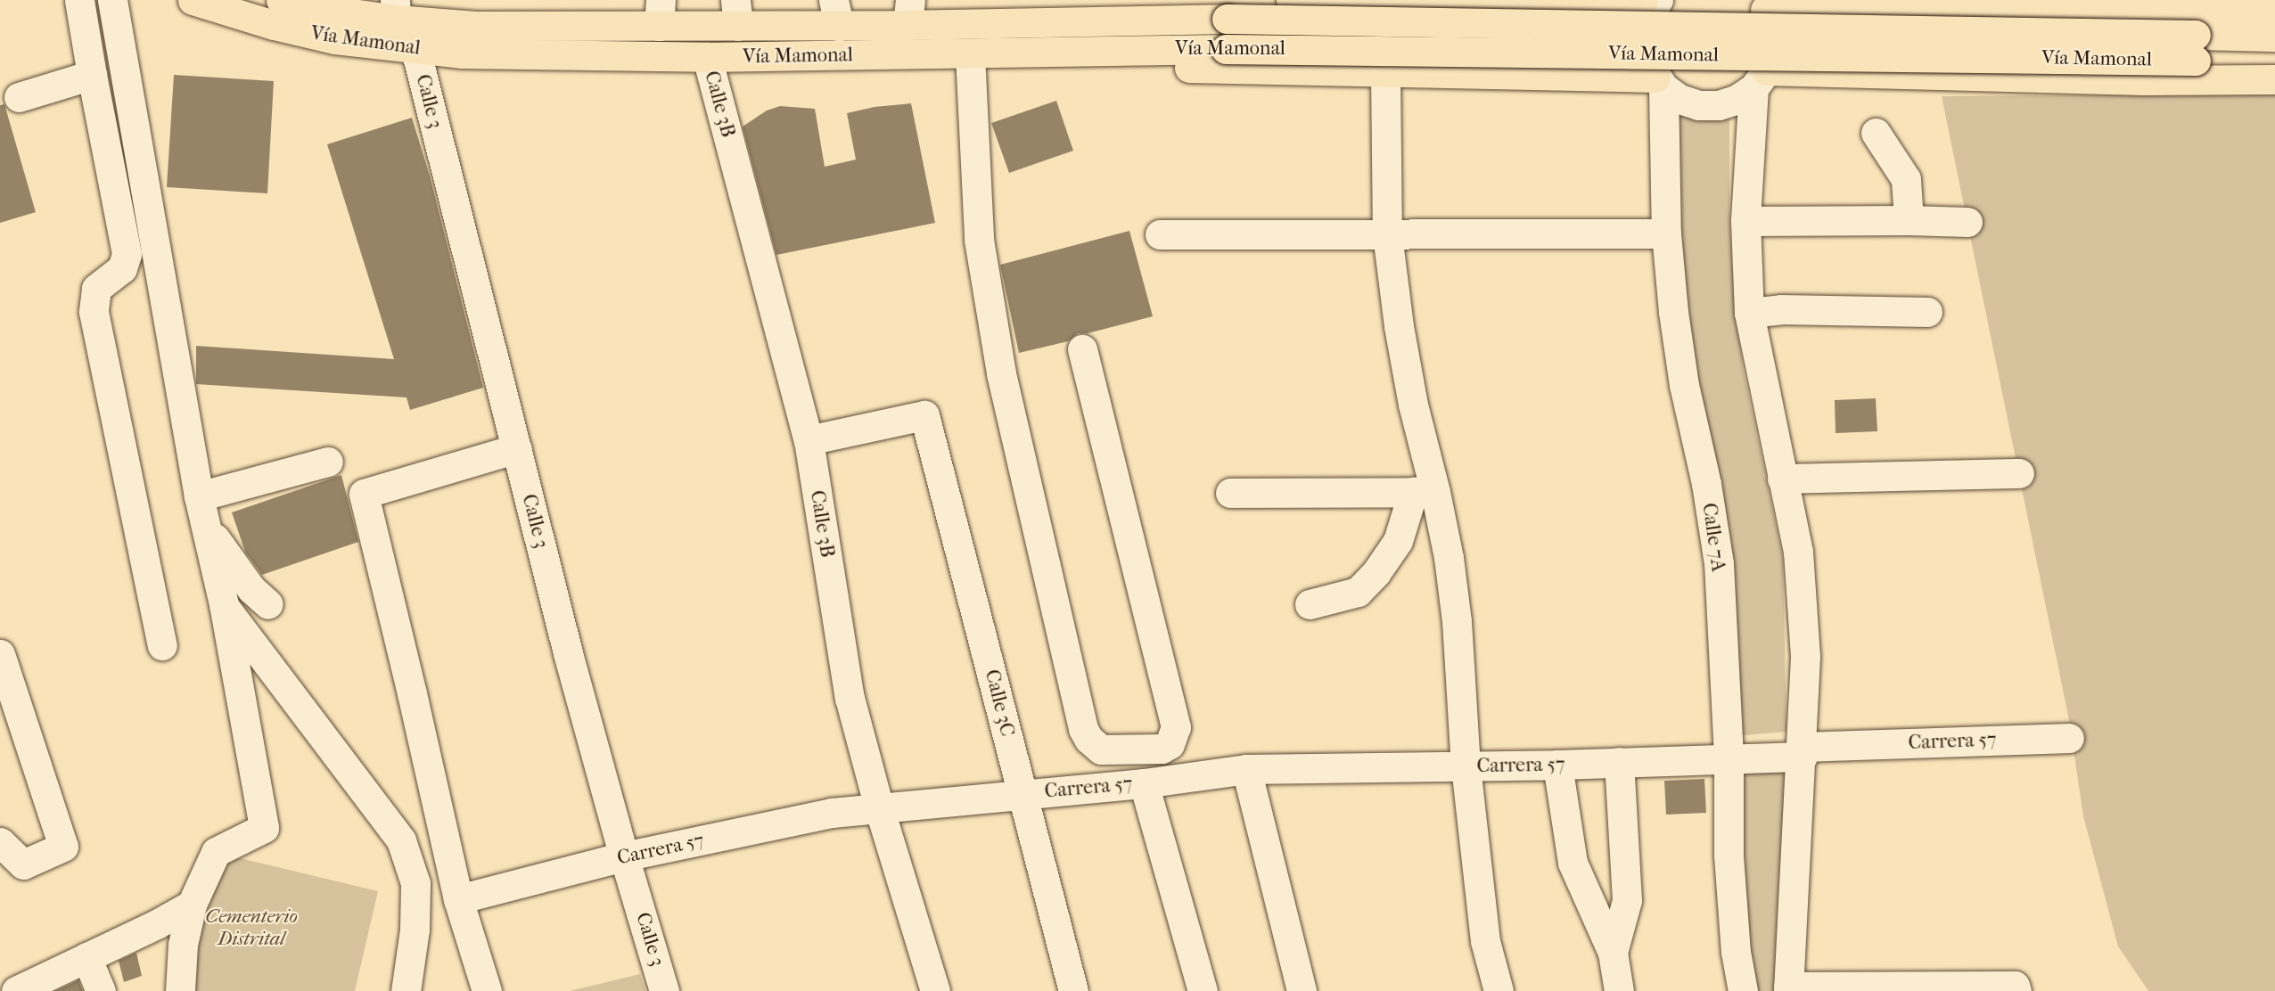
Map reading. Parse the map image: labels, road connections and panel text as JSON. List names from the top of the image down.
{
  "streets": {
    "main road": ["Vía Mamonal"],
    "street": [
      "Calle 3",
      "Calle 3B",
      "Calle 7A",
      "Calle 3C",
      "Carrera 57"
    ]
  },
  "crossings": [
    ["Vía Mamonal", "Calle 3"],
    ["Vía Mamonal", "Calle 3B"],
    ["Calle 3", "Carrera 57"],
    ["Calle 3B", "Calle 3C"],
    ["Calle 3B", "Carrera 57"],
    ["Calle 7A", "Carrera 57"],
    ["Calle 3C", "Carrera 57"]
  ],
  "parks": ["Cementerio Distrital"]
}
